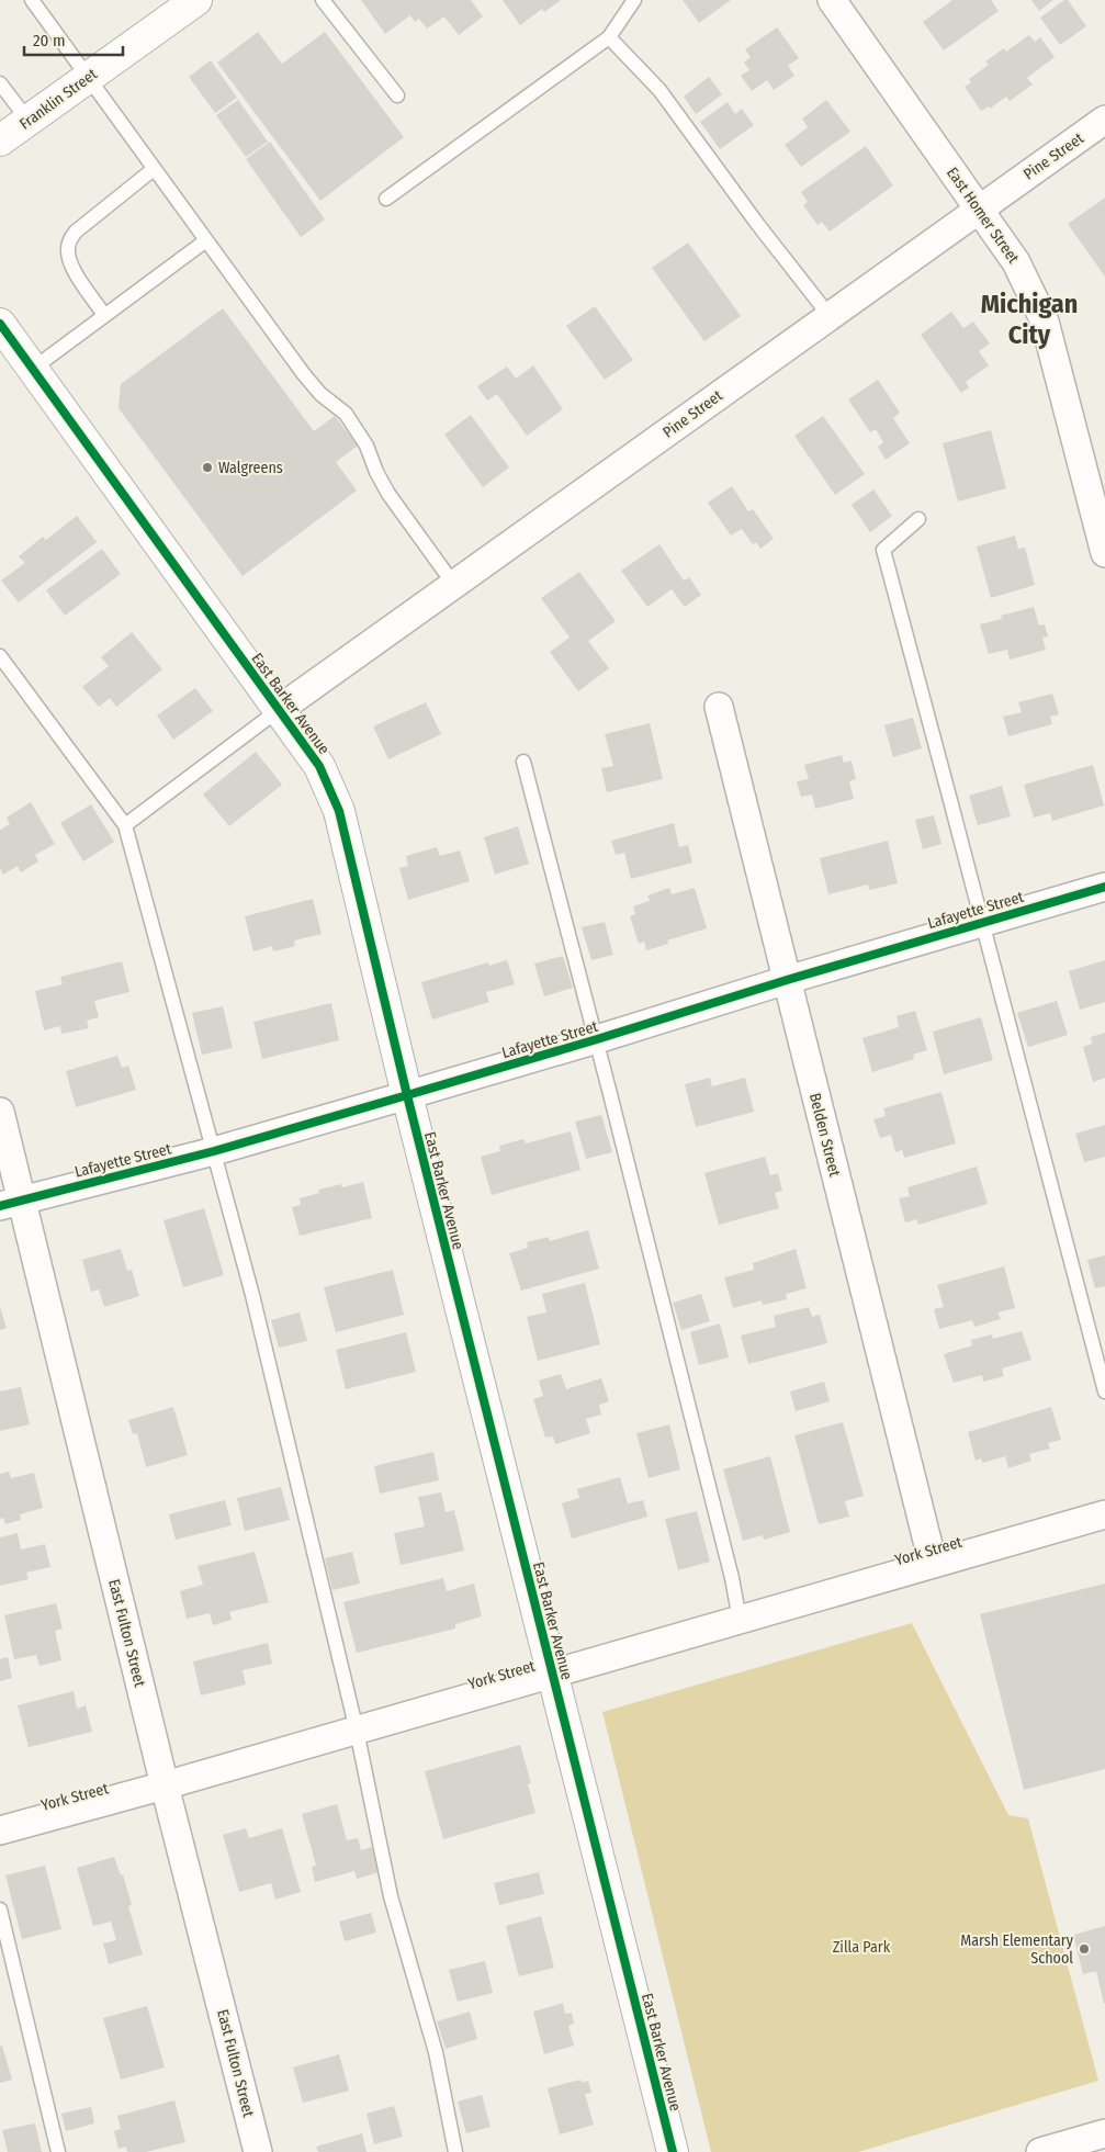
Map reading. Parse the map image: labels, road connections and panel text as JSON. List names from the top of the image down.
{
  "streets": {
    "street": [
      "Franklin Street",
      "Pine Street",
      "East Homer Street",
      "East Barker Avenue",
      "Lafayette Street",
      "Belden Street",
      "York Street",
      "East Fulton Street"
    ]
  },
  "crossings": [
    ["Pine Street", "East Homer Street"],
    ["Pine Street", "East Barker Avenue"],
    ["East Barker Avenue", "Lafayette Street"],
    ["East Barker Avenue", "York Street"],
    ["Lafayette Street", "Belden Street"],
    ["Lafayette Street", "East Fulton Street"],
    ["Belden Street", "York Street"],
    ["York Street", "East Fulton Street"]
  ],
  "districts": ["Michigan City"],
  "parks": ["Zilla Park"],
  "places": ["Walgreens", "Marsh Elementary School"],
  "scale_bar": "20 m"
}
